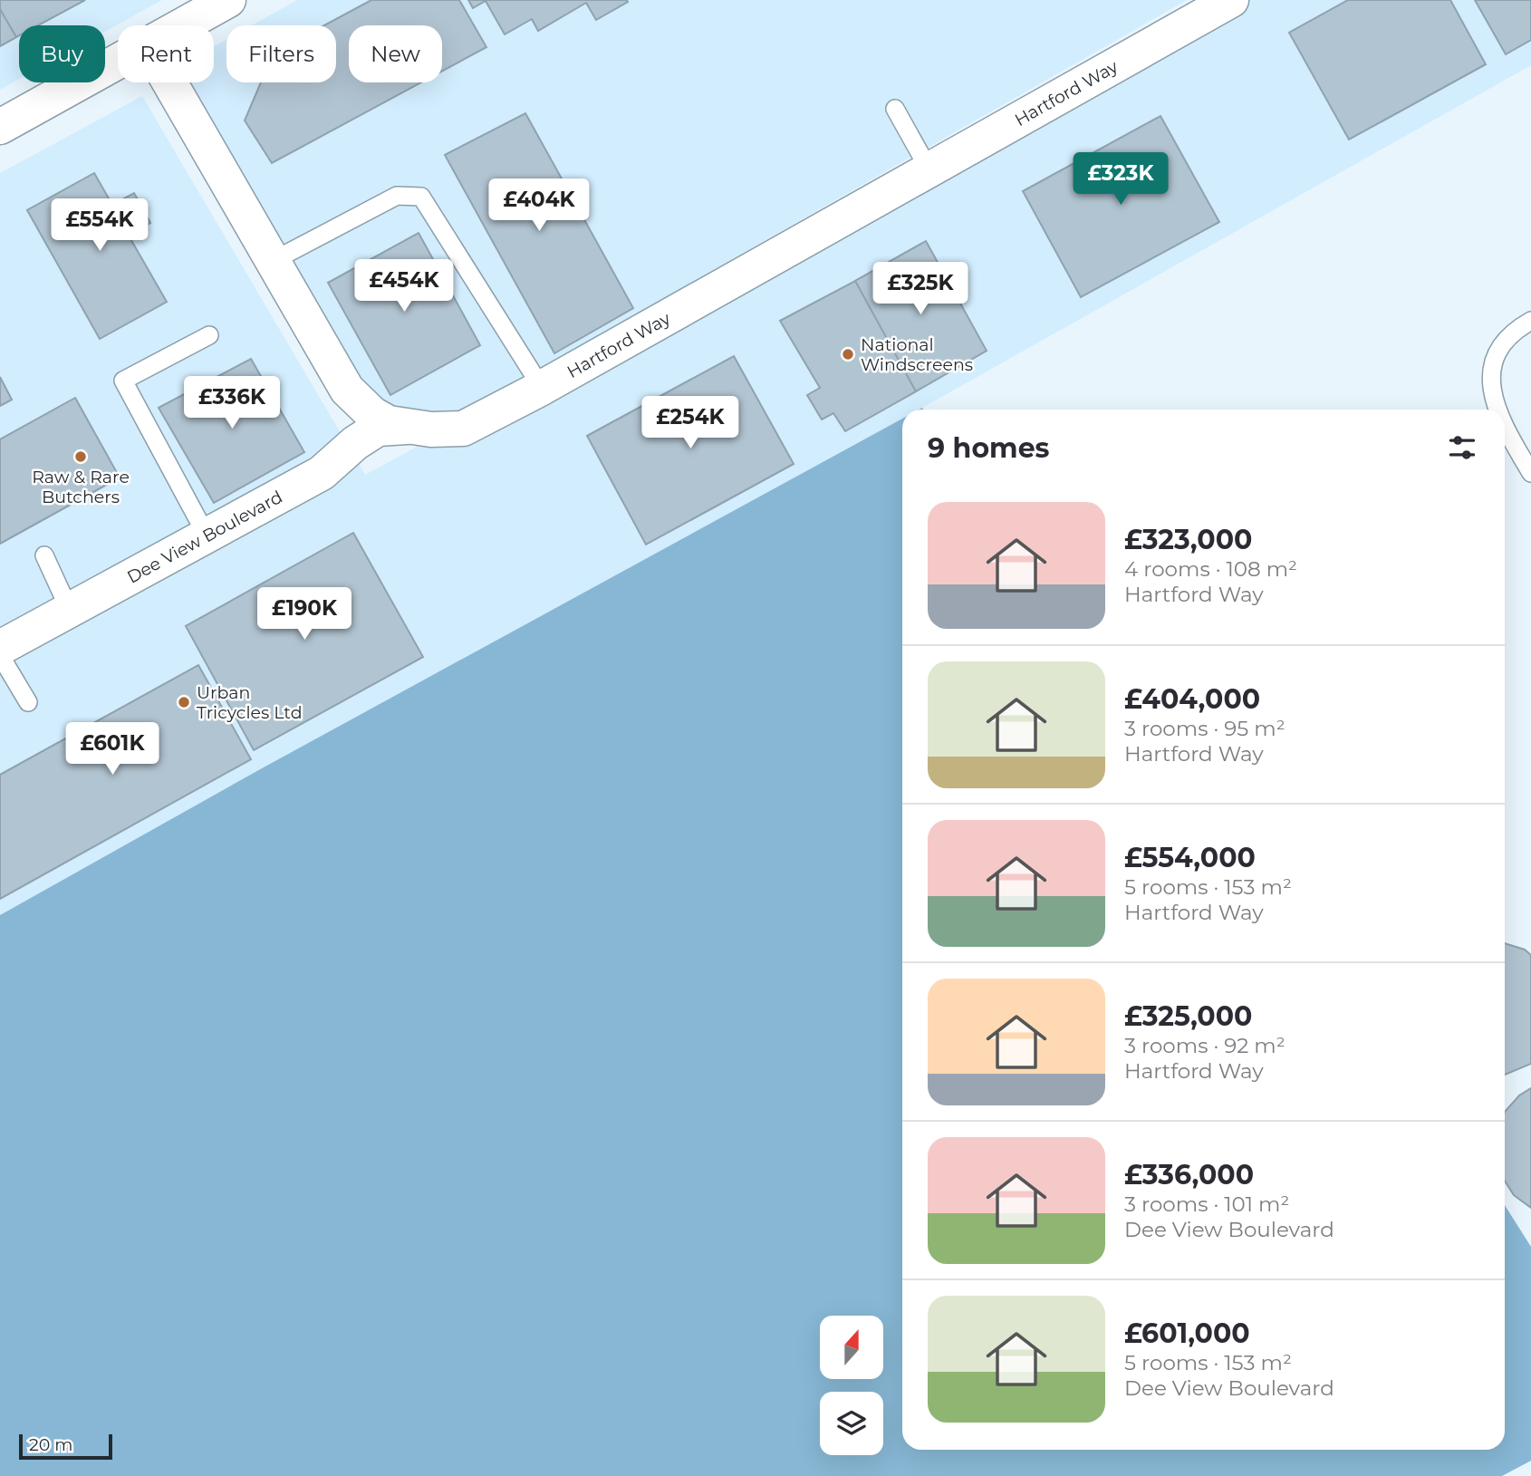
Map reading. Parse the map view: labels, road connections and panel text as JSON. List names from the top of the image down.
{
  "streets": {
    "street": ["Hartford Way", "Dee View Boulevard"]
  },
  "crossings": [
    ["Hartford Way", "Dee View Boulevard"]
  ],
  "places": ["National Windscreens", "Raw & Rare Butchers", "Urban Tricycles Ltd"],
  "scale_bar": "20 m",
  "north": "top",
  "page": {
    "chip": [
      "Buy",
      "Rent",
      "Filters",
      "New"
    ],
    "price": [
      "£323K",
      "£404K",
      "£554K",
      "£454K",
      "£325K",
      "£336K",
      "£254K",
      "£190K",
      "£601K"
    ],
    "heading": "9 homes",
    "list": [
      {
        "name": "£323,000",
        "note": "4 rooms · 108 m² · Hartford Way"
      },
      {
        "name": "£404,000",
        "note": "3 rooms · 95 m² · Hartford Way"
      },
      {
        "name": "£554,000",
        "note": "5 rooms · 153 m² · Hartford Way"
      },
      {
        "name": "£325,000",
        "note": "3 rooms · 92 m² · Hartford Way"
      },
      {
        "name": "£336,000",
        "note": "3 rooms · 101 m² · Dee View Boulevard"
      },
      {
        "name": "£601,000",
        "note": "5 rooms · 153 m² · Dee View Boulevard"
      }
    ],
    "scale": "20 m"
  }
}
